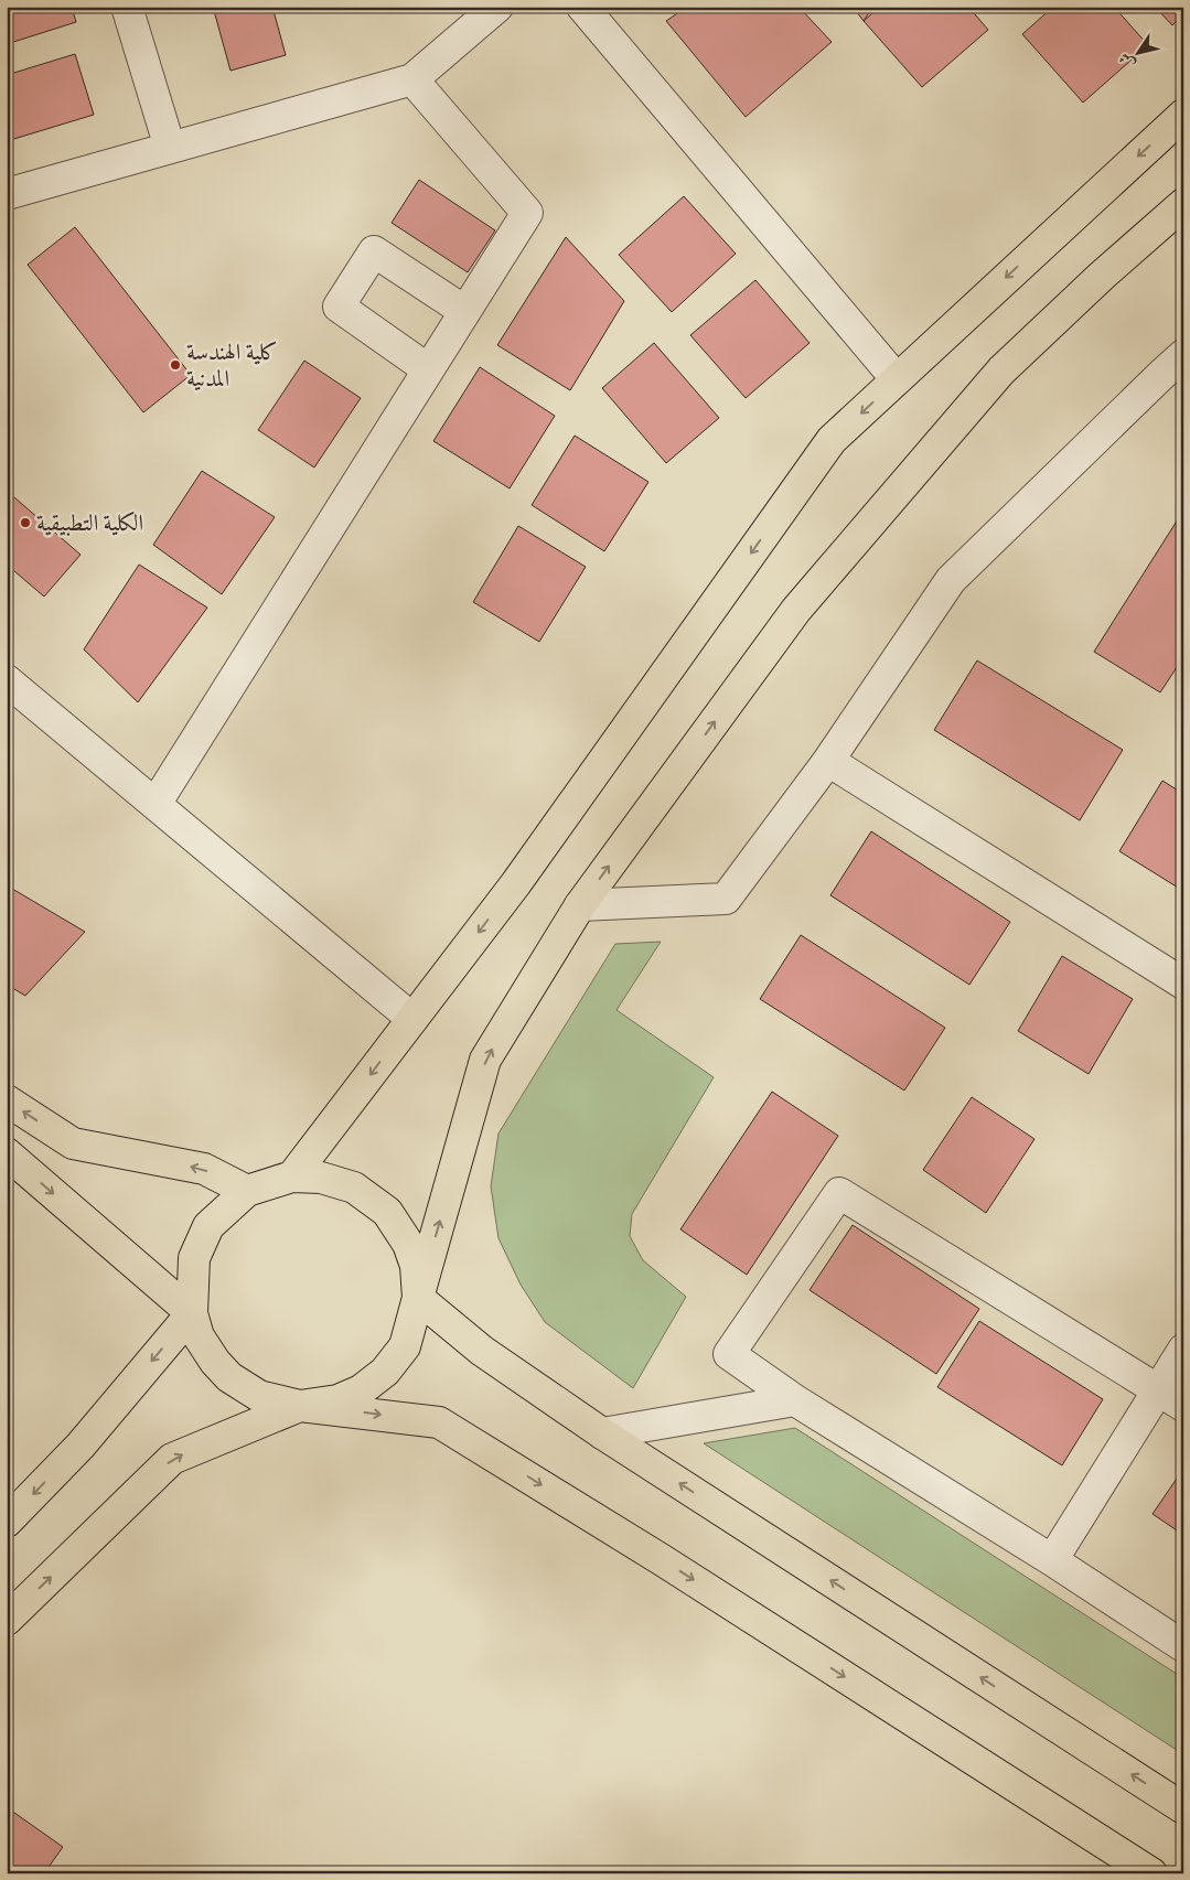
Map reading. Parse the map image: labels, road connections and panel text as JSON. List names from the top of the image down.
{
  "places": ["كلية الهندسة المدنية", "الكلية التطبيقية"],
  "north": "bottom left"
}
